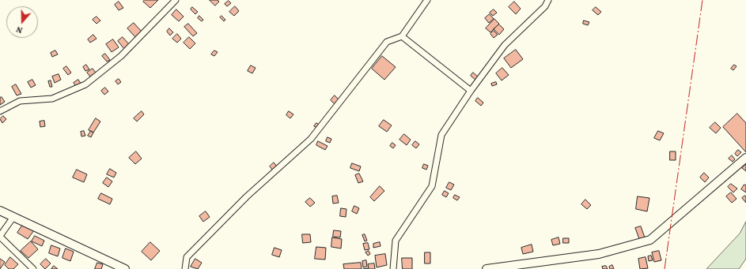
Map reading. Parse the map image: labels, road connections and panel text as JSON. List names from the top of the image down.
{
  "north": "bottom"
}
